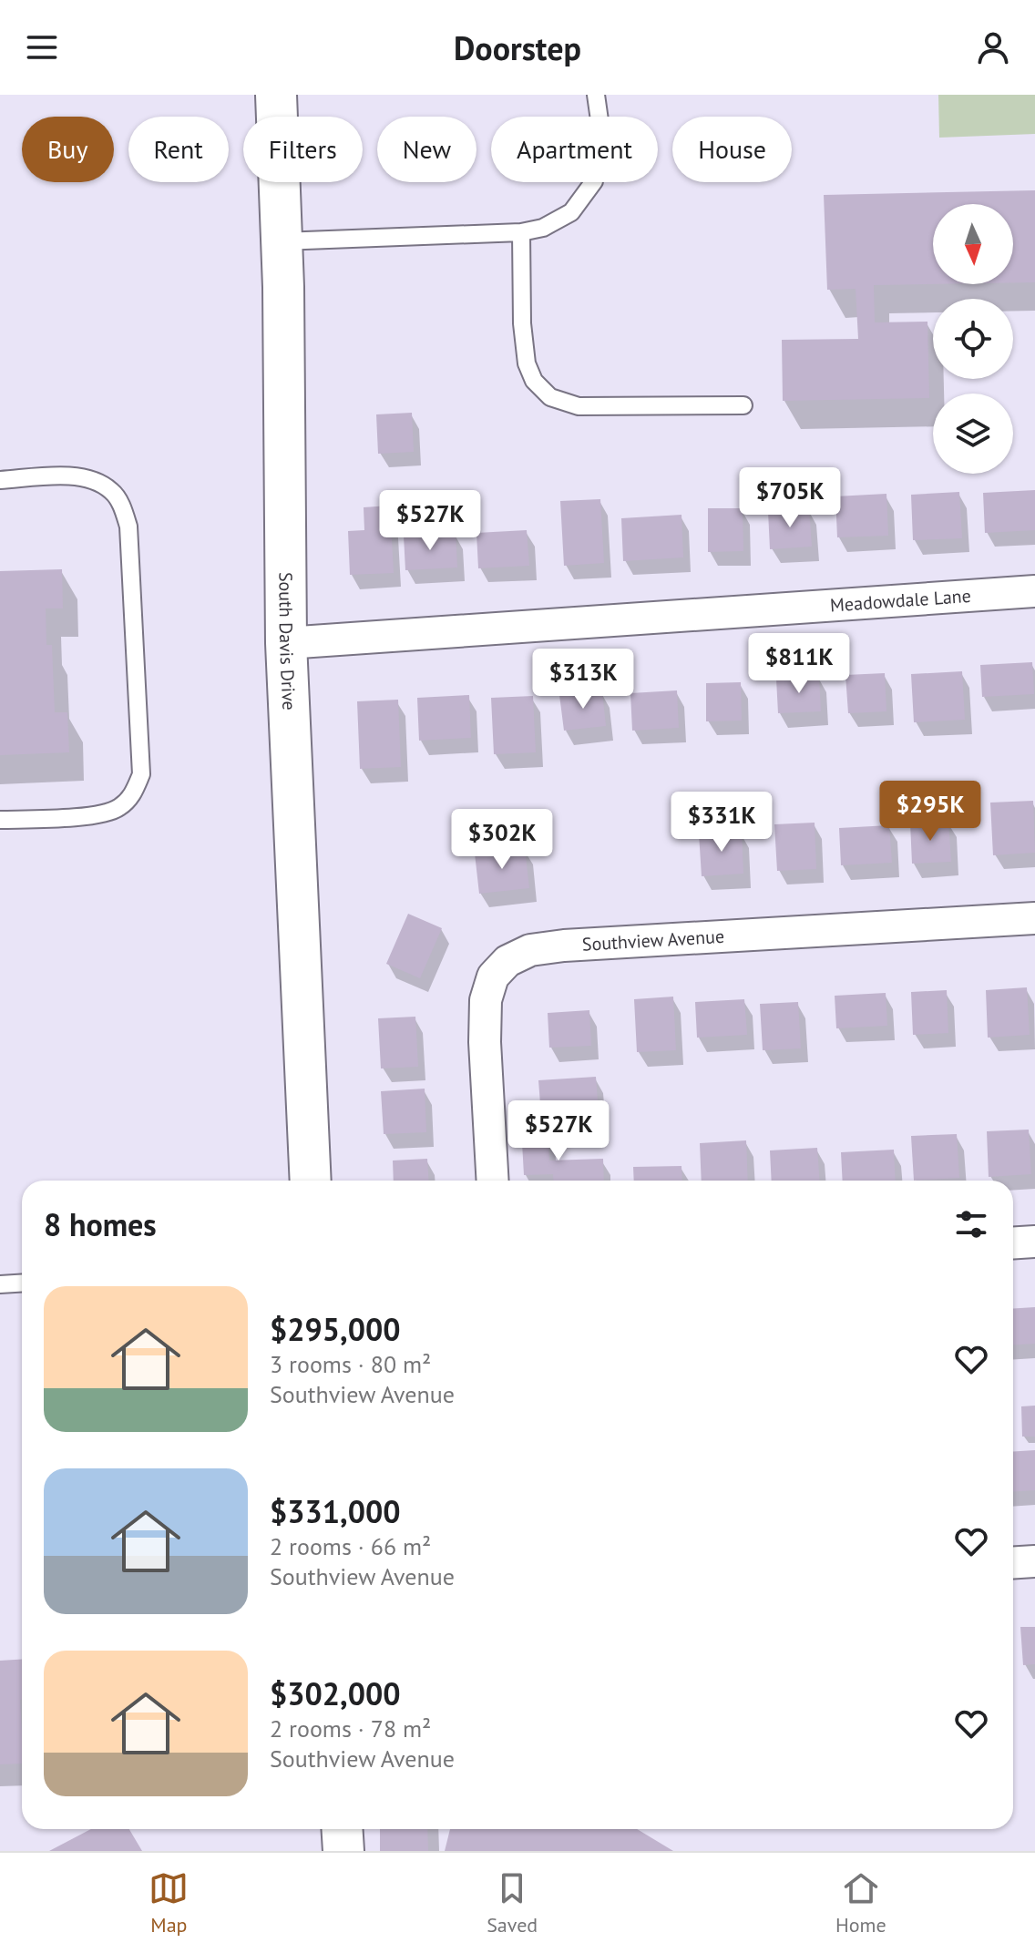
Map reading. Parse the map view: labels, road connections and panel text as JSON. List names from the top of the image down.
{
  "streets": {
    "street": ["Meadowdale Lane", "South Davis Drive", "Southview Avenue"]
  },
  "crossings": [
    ["Meadowdale Lane", "South Davis Drive"]
  ],
  "north": "bottom",
  "page": {
    "header": "Doorstep",
    "chip": [
      "Buy",
      "Rent",
      "Filters",
      "New",
      "Apartment",
      "House"
    ],
    "price": [
      "$705K",
      "$527K",
      "$811K",
      "$313K",
      "$295K",
      "$331K",
      "$302K",
      "$527K"
    ],
    "heading": "8 homes",
    "list": [
      {
        "name": "$295,000",
        "note": "3 rooms · 80 m² · Southview Avenue"
      },
      {
        "name": "$331,000",
        "note": "2 rooms · 66 m² · Southview Avenue"
      },
      {
        "name": "$302,000",
        "note": "2 rooms · 78 m² · Southview Avenue"
      }
    ],
    "tabs": ["Map", "Saved", "Home"]
  }
}
